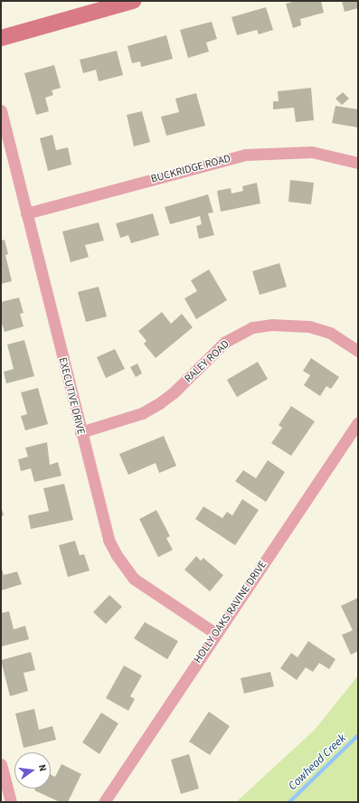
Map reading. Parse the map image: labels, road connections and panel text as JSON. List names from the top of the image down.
{
  "streets": {
    "street": [
      "BUCKRIDGE ROAD",
      "RALEY ROAD",
      "EXECUTIVE DRIVE",
      "HOLLY OAKS RAVINE DRIVE"
    ]
  },
  "crossings": [
    ["BUCKRIDGE ROAD", "EXECUTIVE DRIVE"],
    ["RALEY ROAD", "EXECUTIVE DRIVE"],
    ["EXECUTIVE DRIVE", "HOLLY OAKS RAVINE DRIVE"]
  ],
  "water": ["Cowhead Creek"],
  "north": "right"
}
